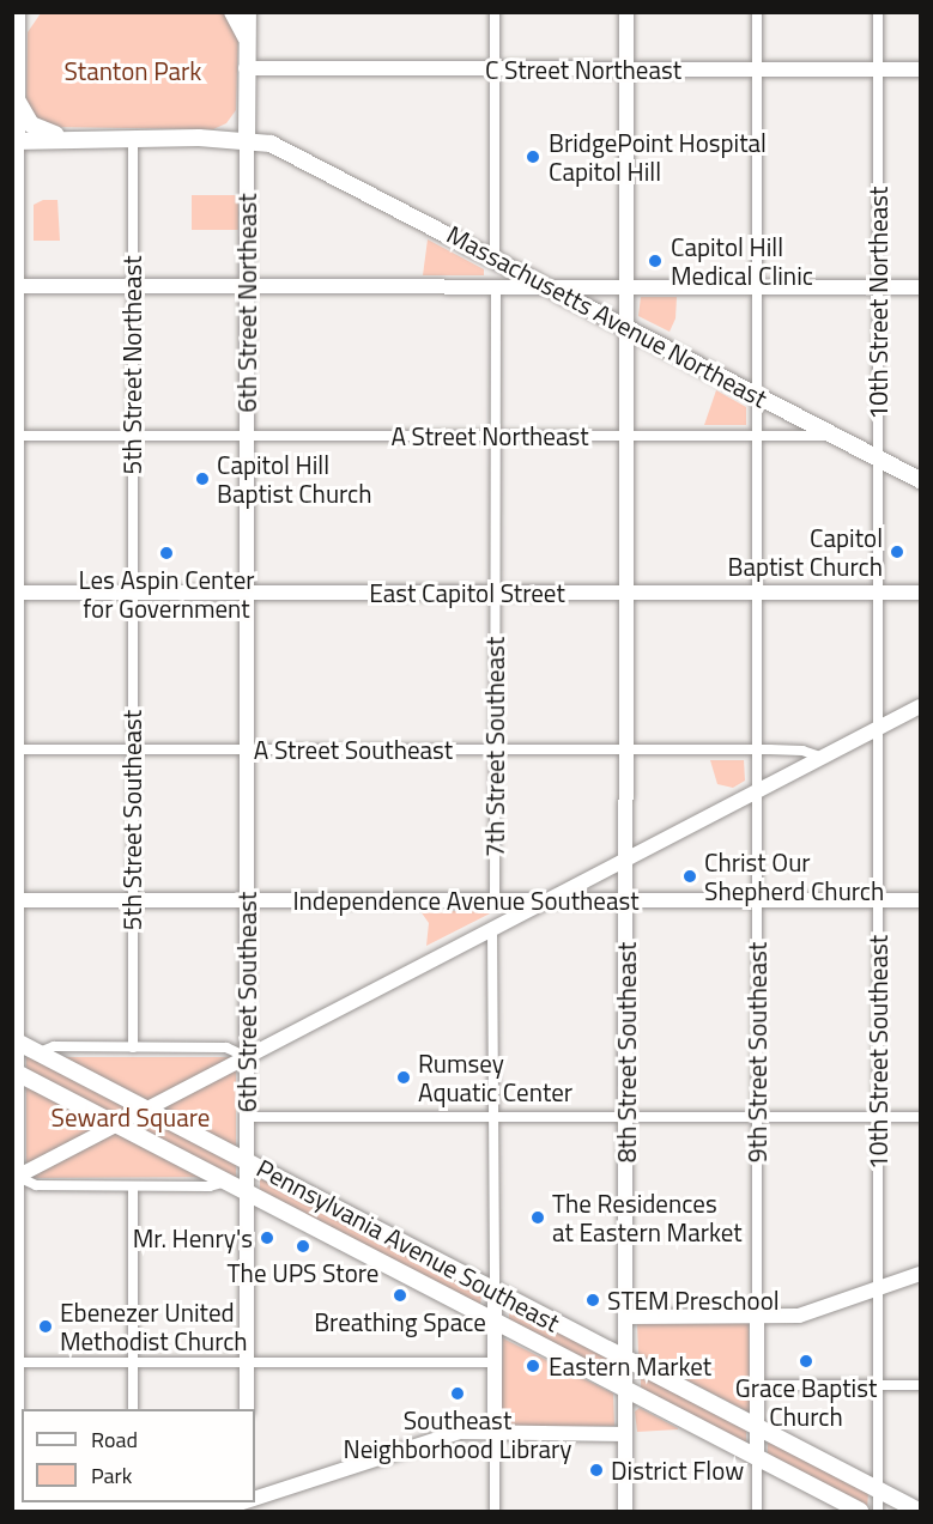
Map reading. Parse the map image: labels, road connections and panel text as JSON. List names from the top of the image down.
{
  "streets": {
    "main road": [
      "C Street Northeast",
      "6th Street Northeast",
      "Massachusetts Avenue Northeast",
      "East Capitol Street",
      "Independence Avenue Southeast",
      "6th Street Southeast",
      "8th Street Southeast",
      "9th Street Southeast",
      "Pennsylvania Avenue Southeast"
    ],
    "street": [
      "10th Street Northeast",
      "5th Street Northeast",
      "A Street Northeast",
      "7th Street Southeast",
      "A Street Southeast",
      "5th Street Southeast",
      "10th Street Southeast"
    ]
  },
  "crossings": [
    ["C Street Northeast", "6th Street Northeast"],
    ["C Street Northeast", "10th Street Northeast"],
    ["C Street Northeast", "8th Street Southeast"],
    ["C Street Northeast", "9th Street Southeast"],
    ["6th Street Northeast", "Massachusetts Avenue Northeast"],
    ["6th Street Northeast", "A Street Northeast"],
    ["6th Street Northeast", "East Capitol Street"],
    ["6th Street Northeast", "6th Street Southeast"],
    ["10th Street Northeast", "Massachusetts Avenue Northeast"],
    ["10th Street Northeast", "East Capitol Street"],
    ["10th Street Northeast", "10th Street Southeast"],
    ["Massachusetts Avenue Northeast", "A Street Northeast"],
    ["Massachusetts Avenue Northeast", "8th Street Southeast"],
    ["Massachusetts Avenue Northeast", "9th Street Southeast"],
    ["5th Street Northeast", "A Street Northeast"],
    ["5th Street Northeast", "East Capitol Street"],
    ["5th Street Northeast", "5th Street Southeast"],
    ["A Street Northeast", "7th Street Southeast"],
    ["A Street Northeast", "8th Street Southeast"],
    ["A Street Northeast", "9th Street Southeast"],
    ["East Capitol Street", "7th Street Southeast"],
    ["East Capitol Street", "5th Street Southeast"],
    ["East Capitol Street", "6th Street Southeast"],
    ["East Capitol Street", "8th Street Southeast"],
    ["East Capitol Street", "9th Street Southeast"],
    ["East Capitol Street", "10th Street Southeast"],
    ["7th Street Southeast", "A Street Southeast"],
    ["7th Street Southeast", "Independence Avenue Southeast"],
    ["A Street Southeast", "5th Street Southeast"],
    ["A Street Southeast", "6th Street Southeast"],
    ["A Street Southeast", "8th Street Southeast"],
    ["A Street Southeast", "9th Street Southeast"],
    ["5th Street Southeast", "Independence Avenue Southeast"],
    ["Independence Avenue Southeast", "6th Street Southeast"],
    ["Independence Avenue Southeast", "8th Street Southeast"],
    ["Independence Avenue Southeast", "9th Street Southeast"],
    ["Independence Avenue Southeast", "10th Street Southeast"],
    ["6th Street Southeast", "Pennsylvania Avenue Southeast"],
    ["8th Street Southeast", "Pennsylvania Avenue Southeast"],
    ["9th Street Southeast", "Pennsylvania Avenue Southeast"],
    ["10th Street Southeast", "Pennsylvania Avenue Southeast"]
  ],
  "parks": ["Stanton Park", "Seward Square"],
  "places": [
    "BridgePoint Hospital Capitol Hill",
    "Capitol Hill Medical Clinic",
    "Capitol Hill Baptist Church",
    "Capitol Baptist Church",
    "Les Aspin Center for Government",
    "Christ Our Shepherd Church",
    "Rumsey Aquatic Center",
    "The Residences at Eastern Market",
    "Mr. Henry's",
    "The UPS Store",
    "Breathing Space",
    "STEM Preschool",
    "Ebenezer United Methodist Church",
    "Grace Baptist Church",
    "Eastern Market",
    "Southeast Neighborhood Library",
    "District Flow"
  ],
  "legend": ["Road", "Park"]
}
